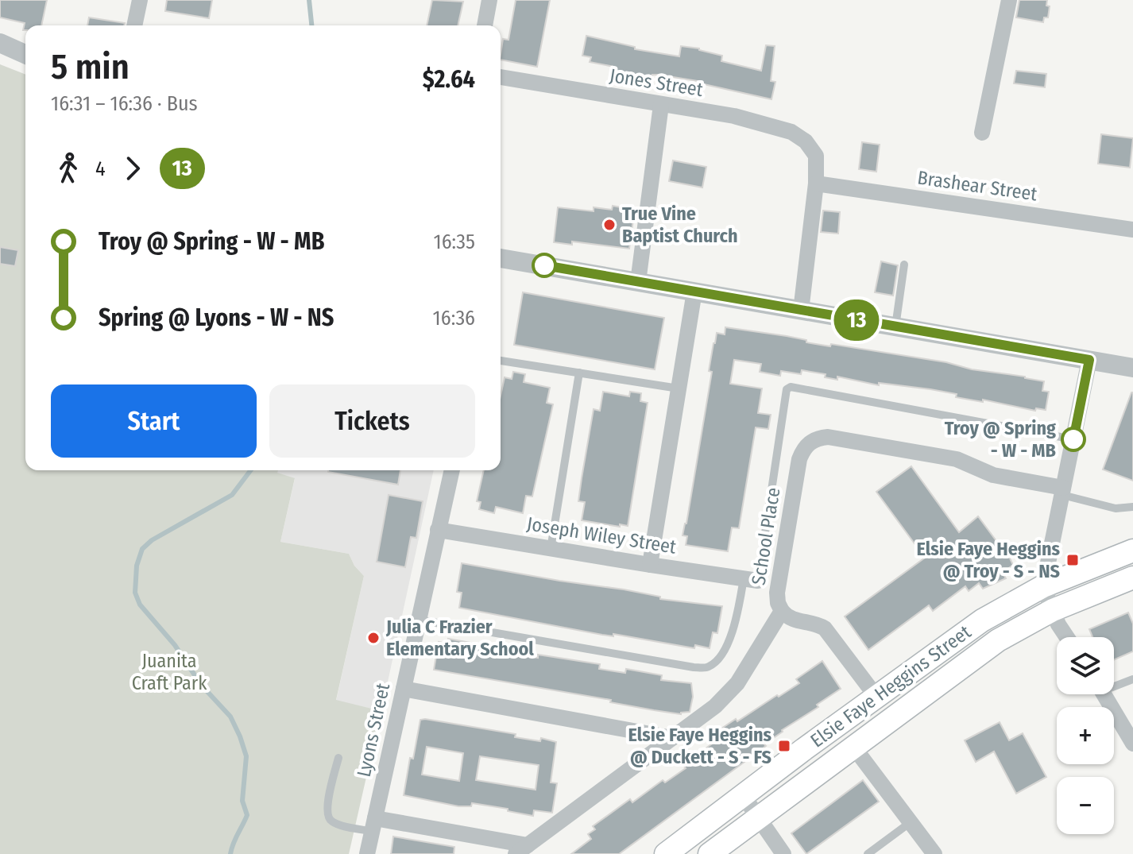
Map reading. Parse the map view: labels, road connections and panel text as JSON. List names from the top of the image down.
{
  "streets": {
    "main road": ["Elsie Faye Heggins Street"],
    "street": [
      "Jones Street",
      "Brashear Street",
      "Joseph Wiley Street",
      "School Place",
      "Lyons Street"
    ]
  },
  "crossings": [
    ["Jones Street", "Brashear Street"],
    ["Joseph Wiley Street", "Lyons Street"]
  ],
  "parks": ["Juanita Craft Park"],
  "places": {
    "other": ["True Vine Baptist Church", "Troy @ Spring - W - MB", "Julia C Frazier Elementary School"],
    "transit": ["Elsie Faye Heggins @ Troy - S - NS", "Elsie Faye Heggins @ Duckett - S - FS"]
  },
  "lines": ["bus line 13"],
  "page": {
    "on_map": "13",
    "heading": ["5 min", "16:31 – 16:36 · Bus", "$2.64"],
    "legs": ["4", "13"],
    "list": [
      {
        "name": "Troy @ Spring - W - MB",
        "value": "16:35"
      },
      {
        "name": "Spring @ Lyons - W - NS",
        "value": "16:36"
      }
    ],
    "buttons": ["Start", "Tickets"],
    "map_buttons": ["+", "−"]
  }
}
